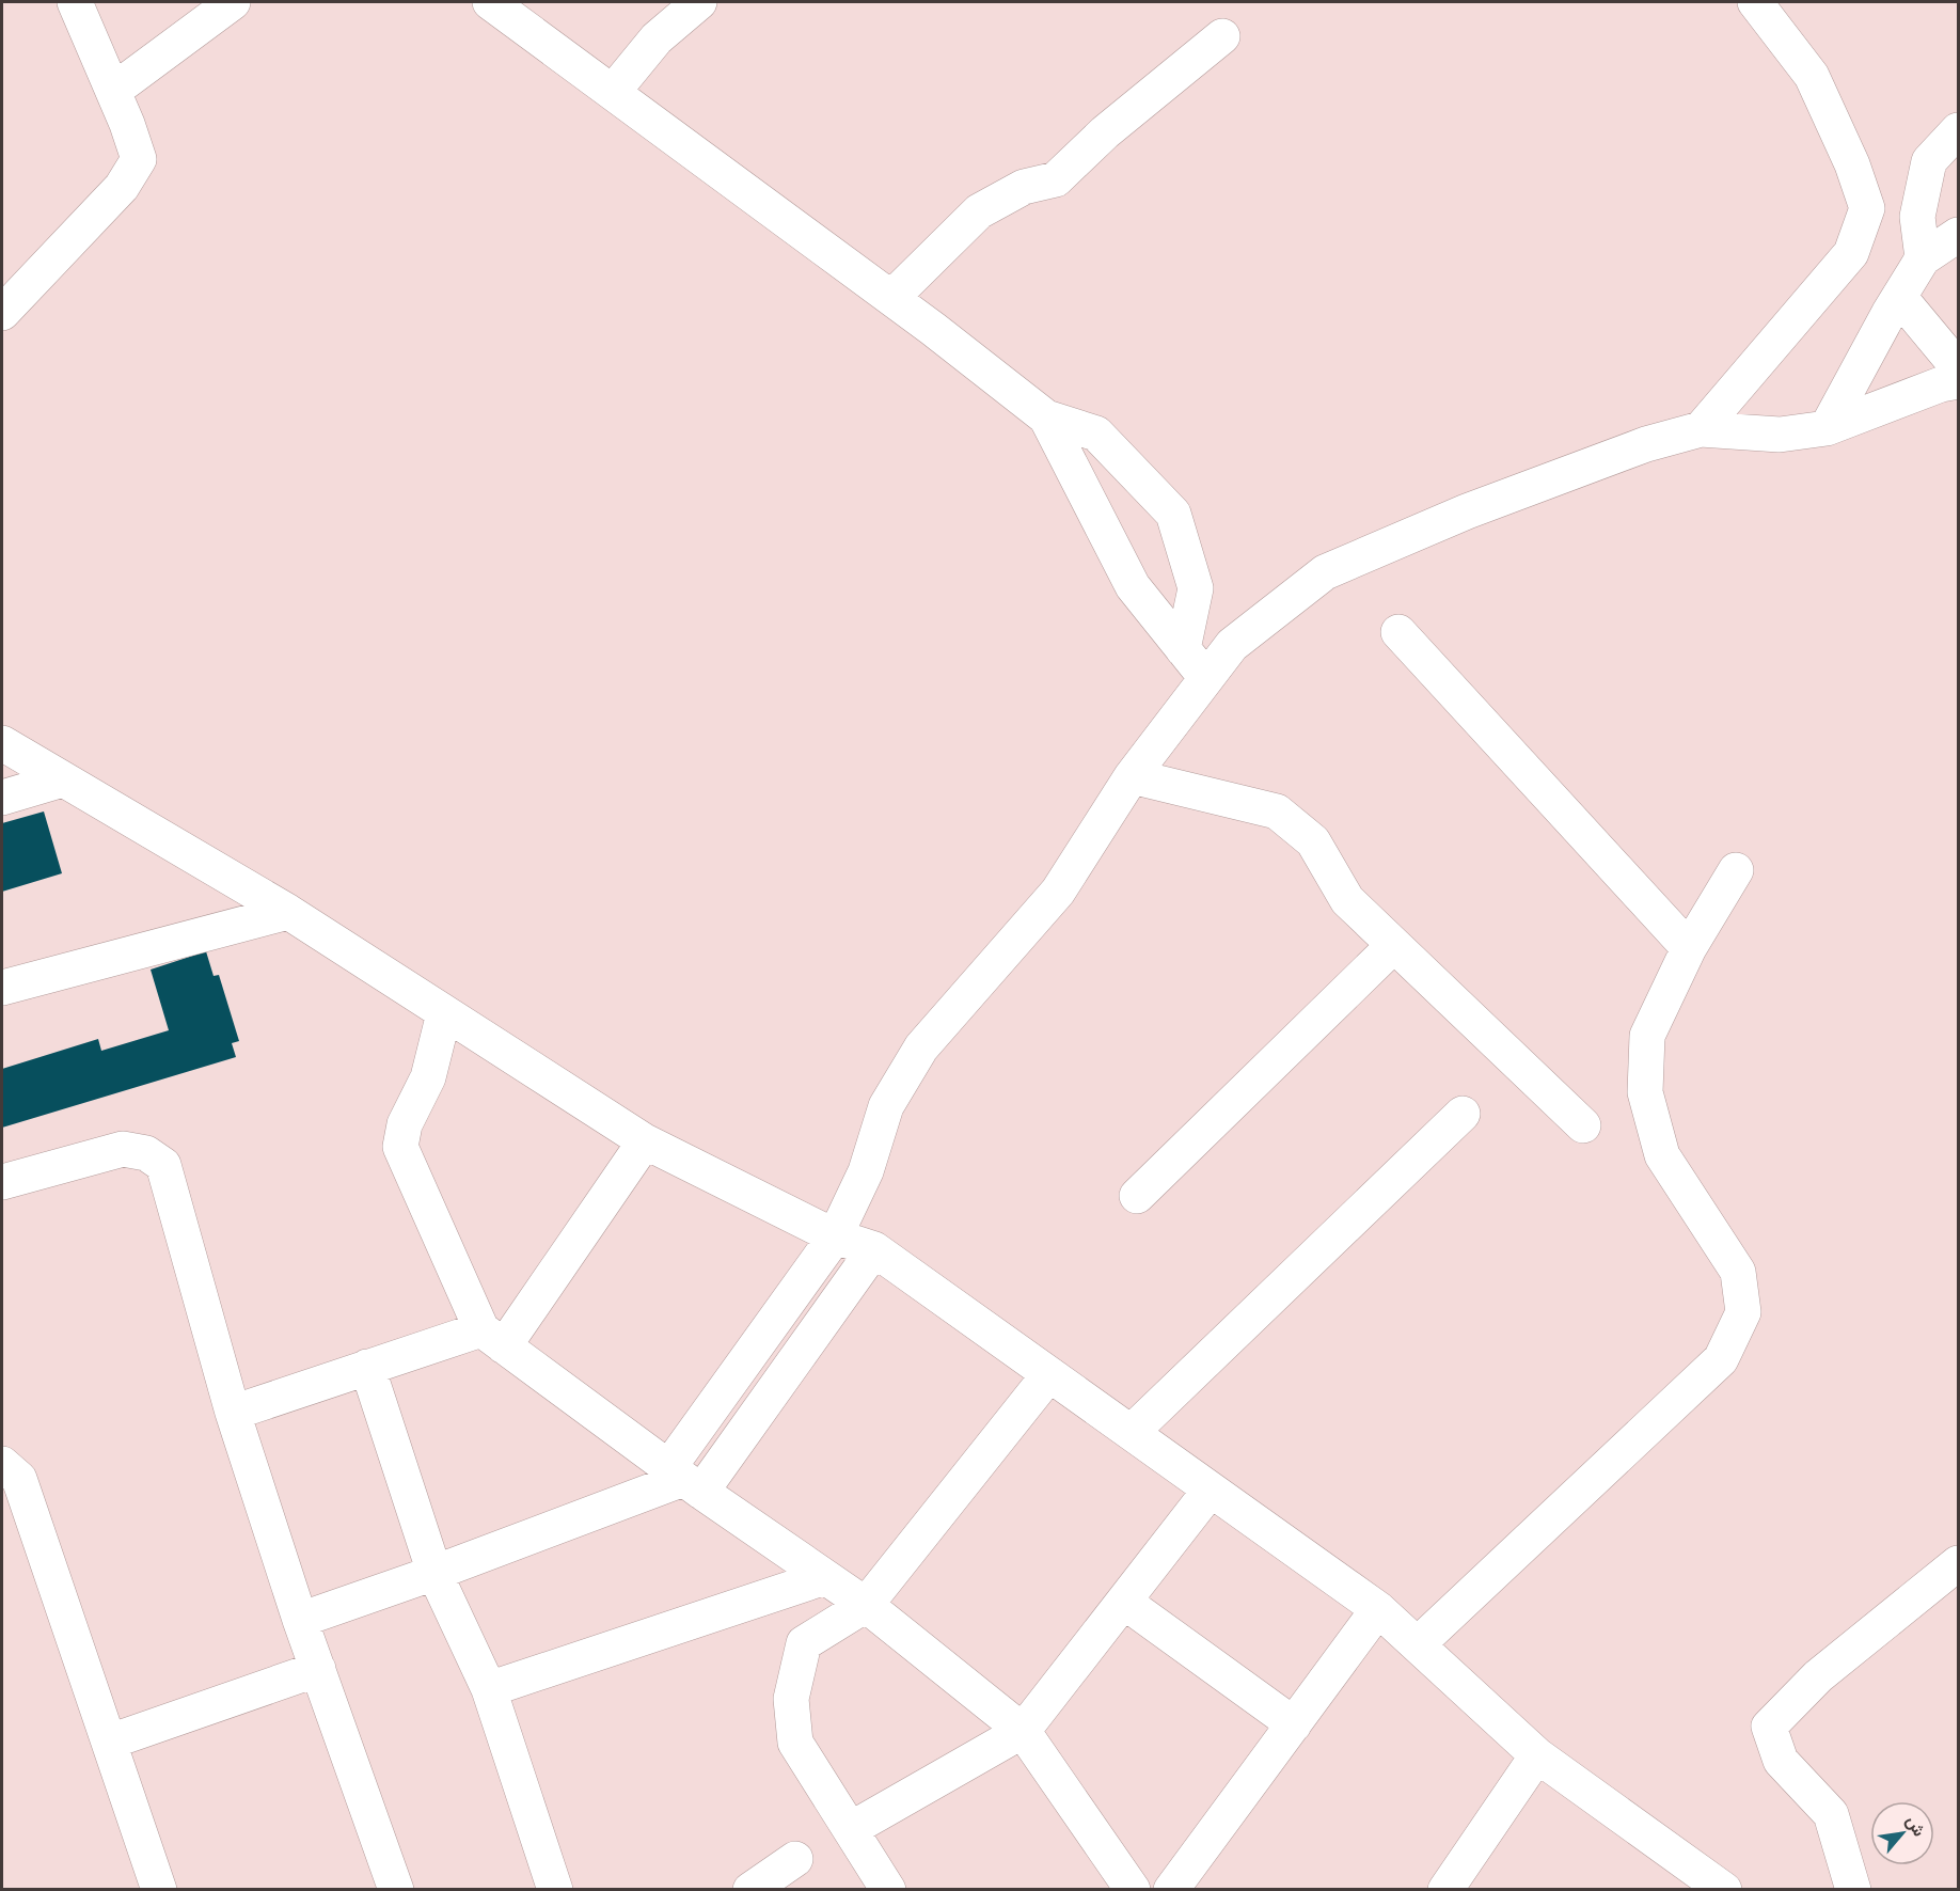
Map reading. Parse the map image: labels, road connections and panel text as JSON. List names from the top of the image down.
{
  "north": "top right"
}
